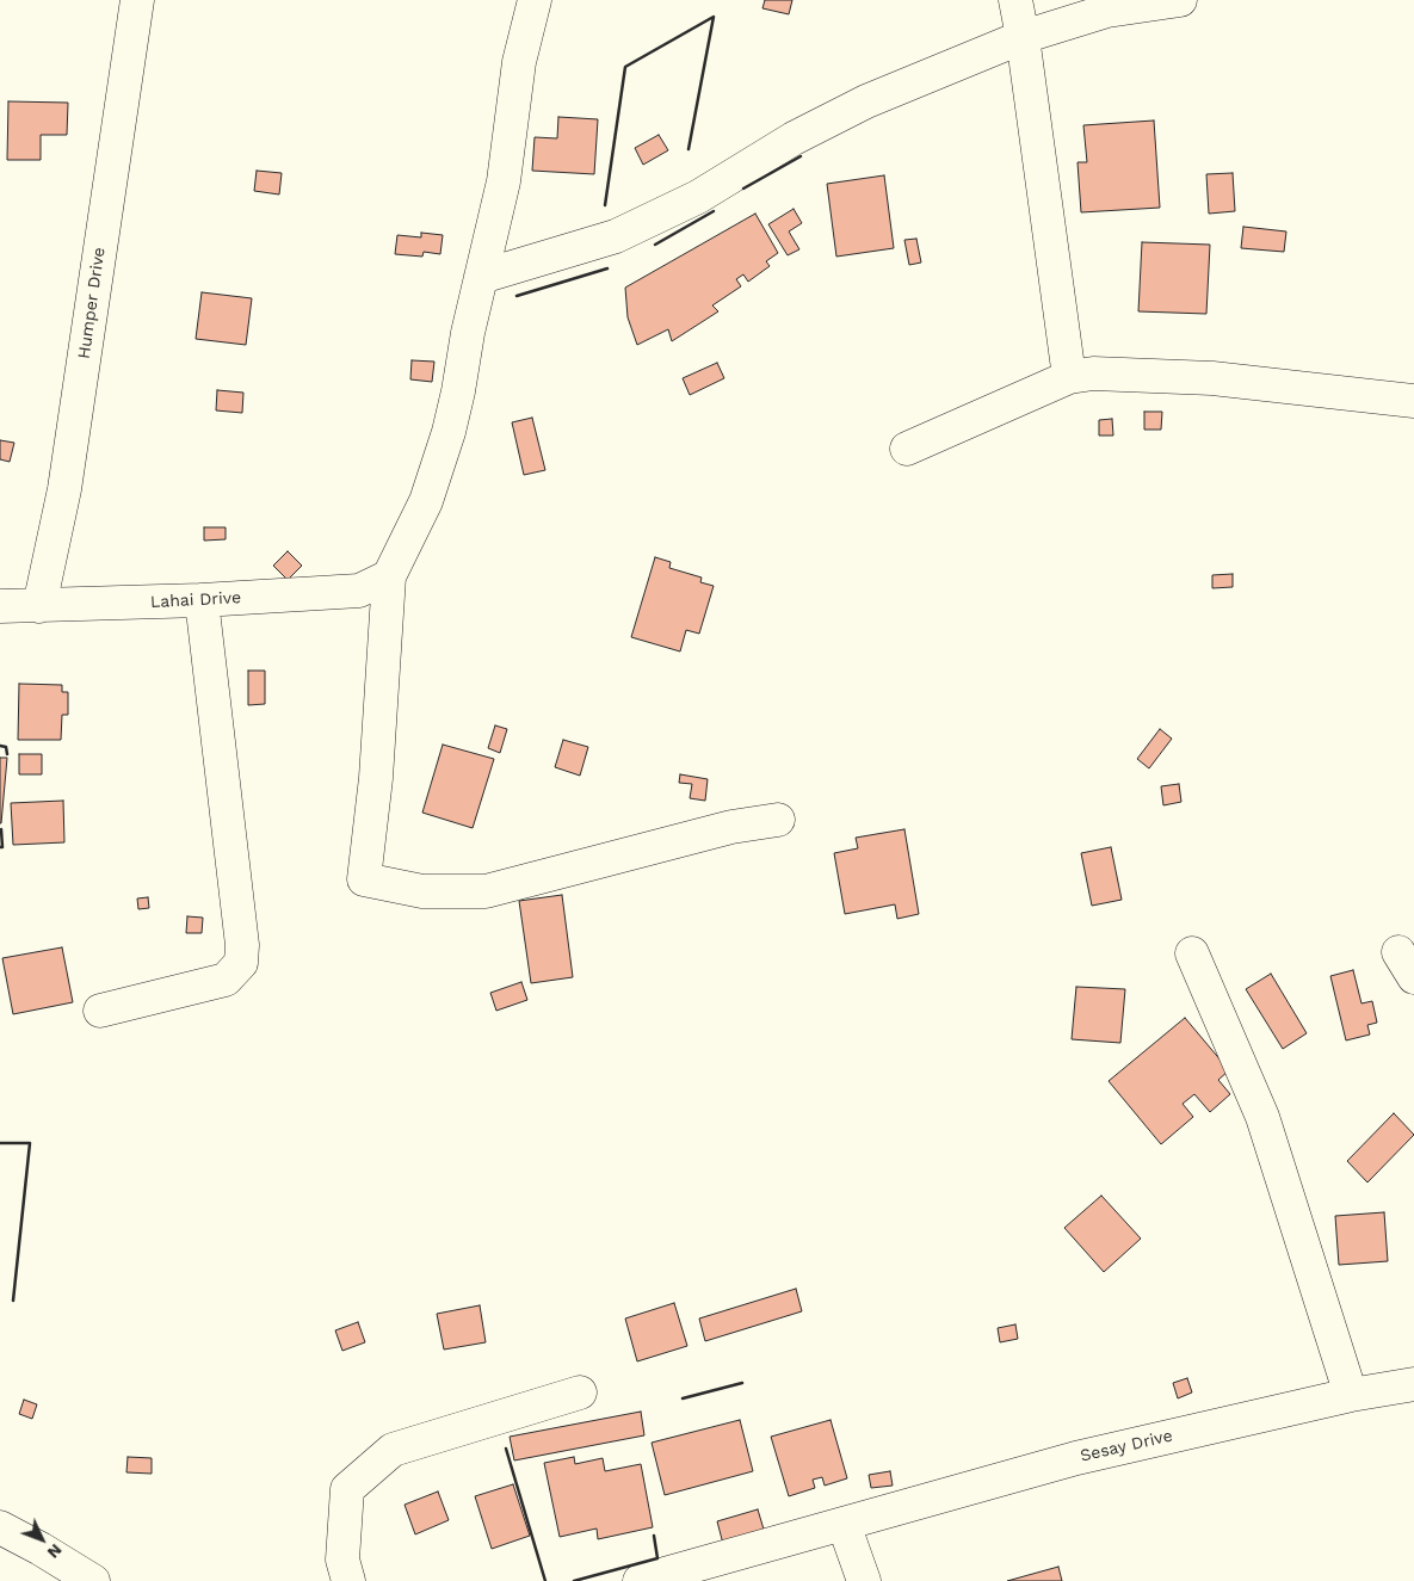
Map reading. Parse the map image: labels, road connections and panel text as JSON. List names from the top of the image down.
{
  "streets": {
    "street": ["Humper Drive", "Lahai Drive", "Sesay Drive"]
  },
  "crossings": [
    ["Humper Drive", "Lahai Drive"]
  ],
  "north": "bottom right"
}
